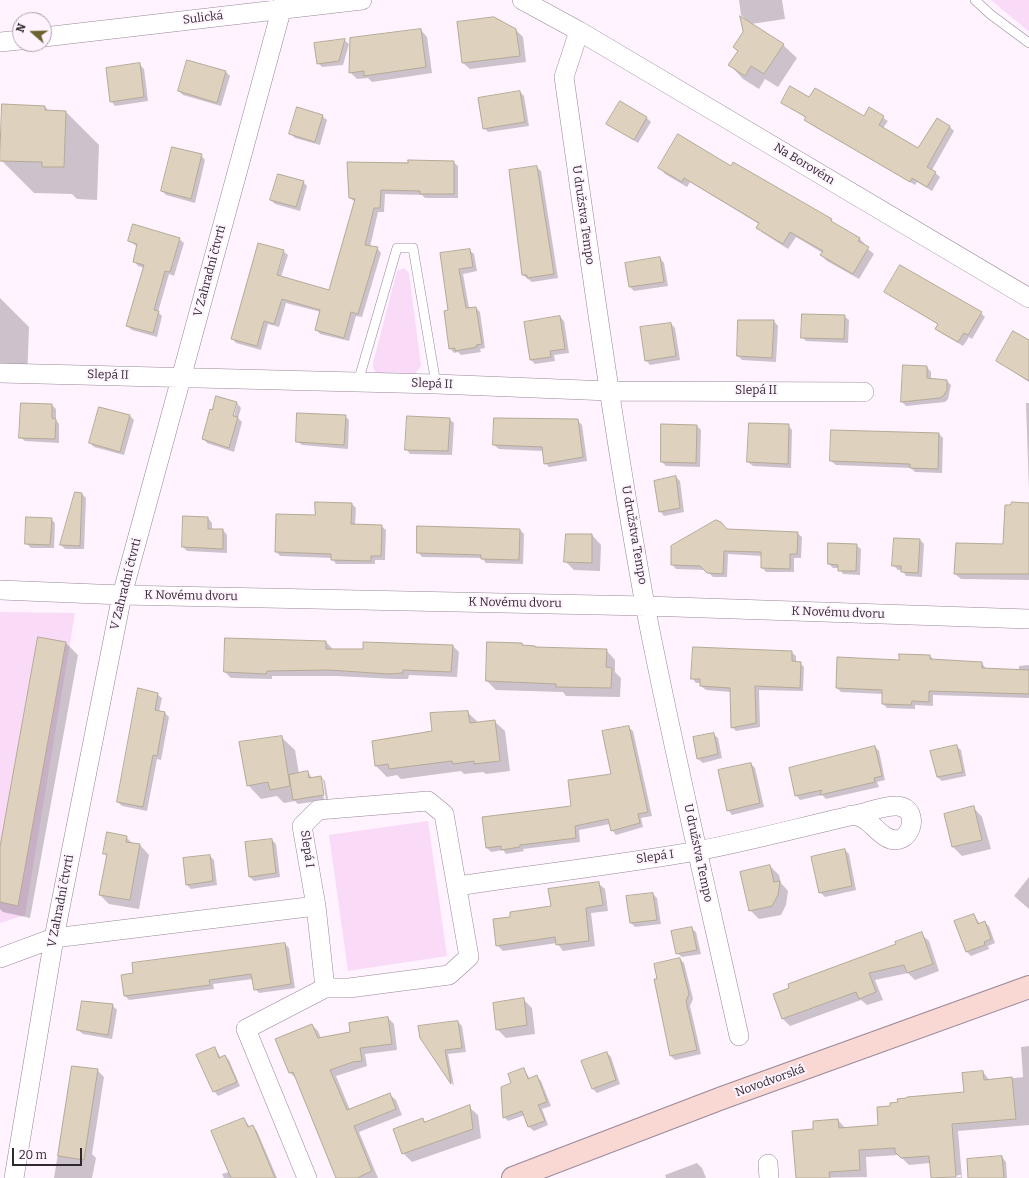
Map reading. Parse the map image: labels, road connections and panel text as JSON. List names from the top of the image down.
{
  "streets": {
    "main road": ["Novodvorská"],
    "street": [
      "Sulická",
      "Na Borovém",
      "U družstva Tempo",
      "V Zahradní čtvrti",
      "Slepá II",
      "K Novému dvoru",
      "Slepá I"
    ]
  },
  "crossings": [
    ["Sulická", "V Zahradní čtvrti"],
    ["Na Borovém", "U družstva Tempo"],
    ["U družstva Tempo", "Slepá II"],
    ["U družstva Tempo", "K Novému dvoru"],
    ["U družstva Tempo", "Slepá I"],
    ["V Zahradní čtvrti", "Slepá II"],
    ["V Zahradní čtvrti", "K Novému dvoru"]
  ],
  "scale_bar": "20 m",
  "north": "left"
}
